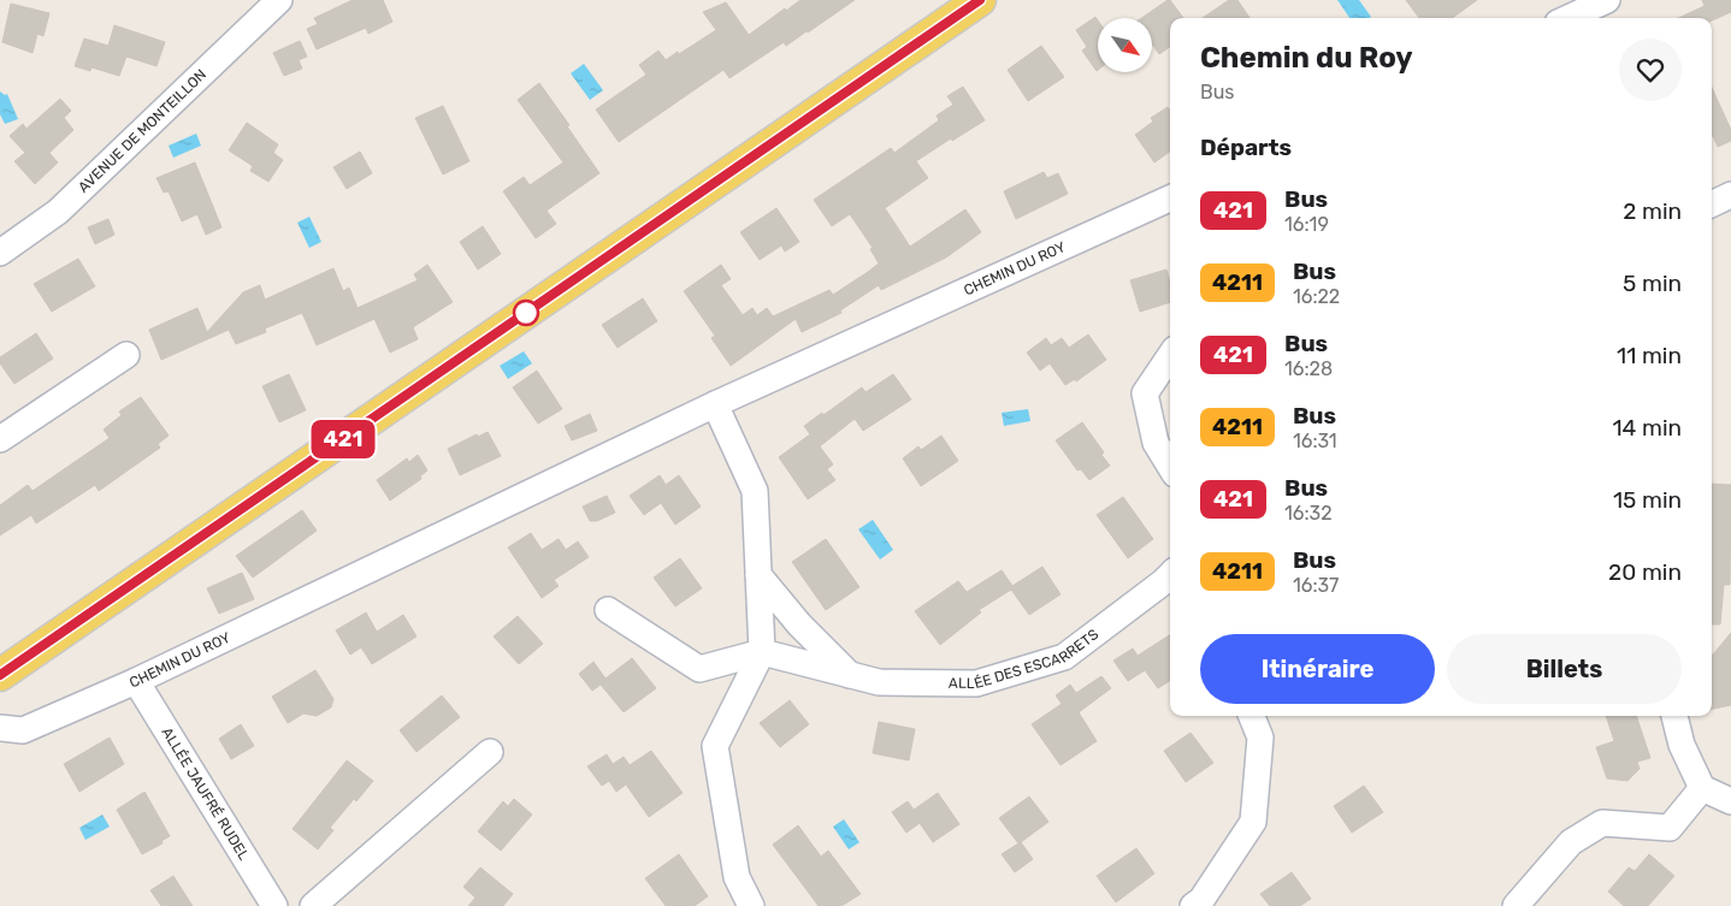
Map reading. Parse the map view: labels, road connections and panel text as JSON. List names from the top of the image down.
{
  "streets": {
    "street": [
      "AVENUE DE MONTEILLON",
      "CHEMIN DU ROY",
      "ALLÉE DES ESCARRETS",
      "ALLÉE JAUFRÉ RUDEL"
    ]
  },
  "crossings": [
    ["CHEMIN DU ROY", "ALLÉE JAUFRÉ RUDEL"]
  ],
  "lines": ["bus line 421"],
  "north": "bottom right",
  "page": {
    "on_map": "421",
    "heading": [
      ["Chemin du Roy", "Bus"],
      "Départs"
    ],
    "list": [
      {
        "mark": "421",
        "name": "Bus",
        "note": "16:19",
        "value": "2 min"
      },
      {
        "mark": "4211",
        "name": "Bus",
        "note": "16:22",
        "value": "5 min"
      },
      {
        "mark": "421",
        "name": "Bus",
        "note": "16:28",
        "value": "11 min"
      },
      {
        "mark": "4211",
        "name": "Bus",
        "note": "16:31",
        "value": "14 min"
      },
      {
        "mark": "421",
        "name": "Bus",
        "note": "16:32",
        "value": "15 min"
      },
      {
        "mark": "4211",
        "name": "Bus",
        "note": "16:37",
        "value": "20 min"
      }
    ],
    "buttons": ["Itinéraire", "Billets"]
  }
}
